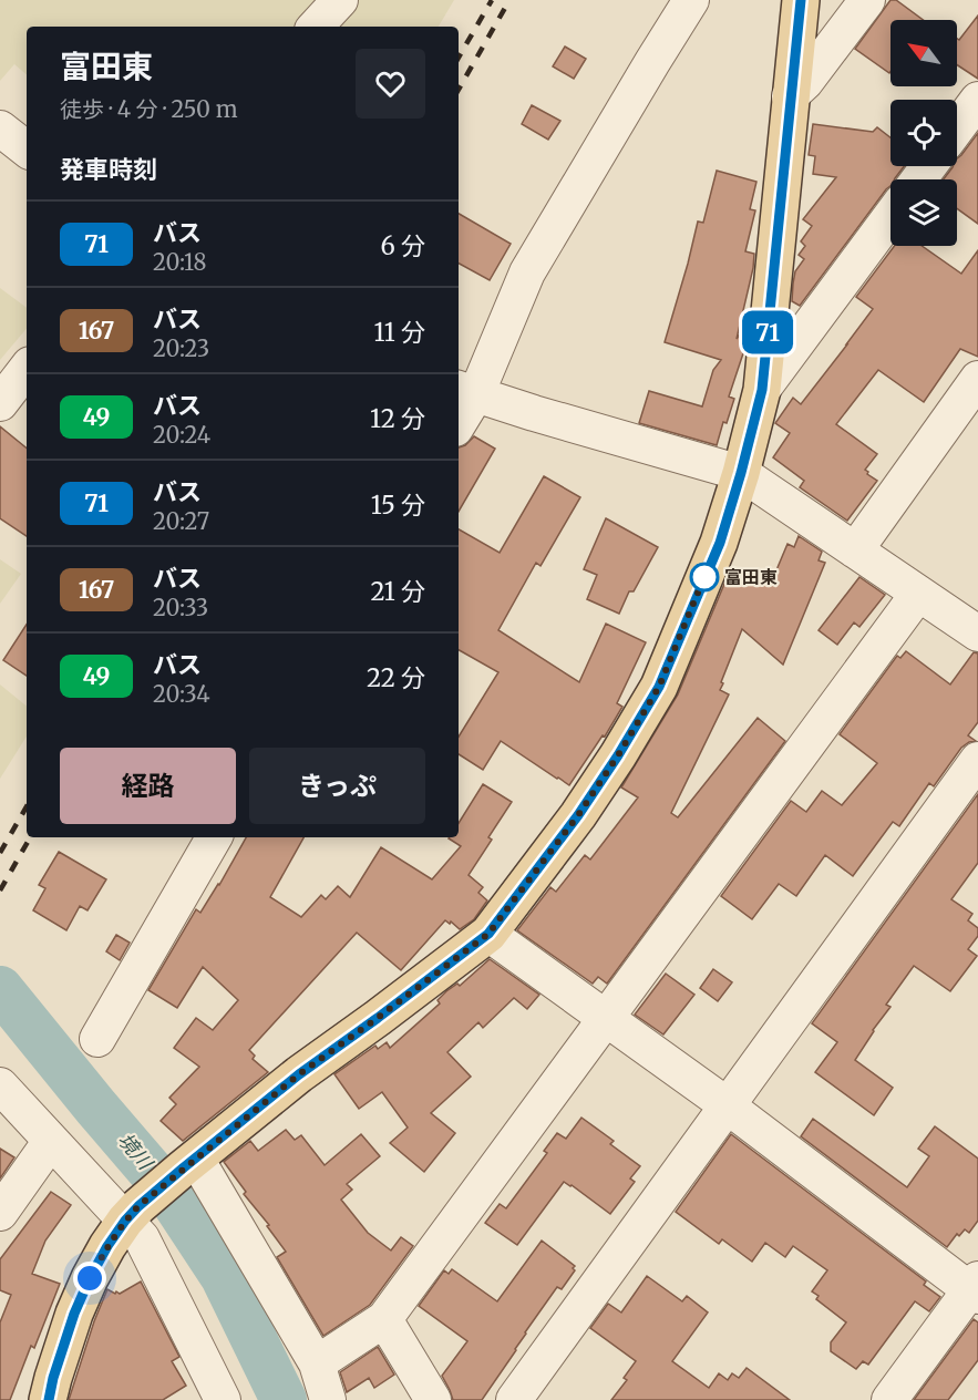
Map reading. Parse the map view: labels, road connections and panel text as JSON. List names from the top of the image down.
{
  "water": ["境川"],
  "places": ["富田東"],
  "lines": ["bus line 71"],
  "north": "top left",
  "page": {
    "on_map": "71",
    "heading": [
      ["富田東", "徒歩 · 4 分 · 250 m"],
      "発車時刻"
    ],
    "list": [
      {
        "mark": "71",
        "name": "バス",
        "note": "20:18",
        "value": "6 分"
      },
      {
        "mark": "167",
        "name": "バス",
        "note": "20:23",
        "value": "11 分"
      },
      {
        "mark": "49",
        "name": "バス",
        "note": "20:24",
        "value": "12 分"
      },
      {
        "mark": "71",
        "name": "バス",
        "note": "20:27",
        "value": "15 分"
      },
      {
        "mark": "167",
        "name": "バス",
        "note": "20:33",
        "value": "21 分"
      },
      {
        "mark": "49",
        "name": "バス",
        "note": "20:34",
        "value": "22 分"
      }
    ],
    "buttons": ["経路", "きっぷ"]
  }
}
